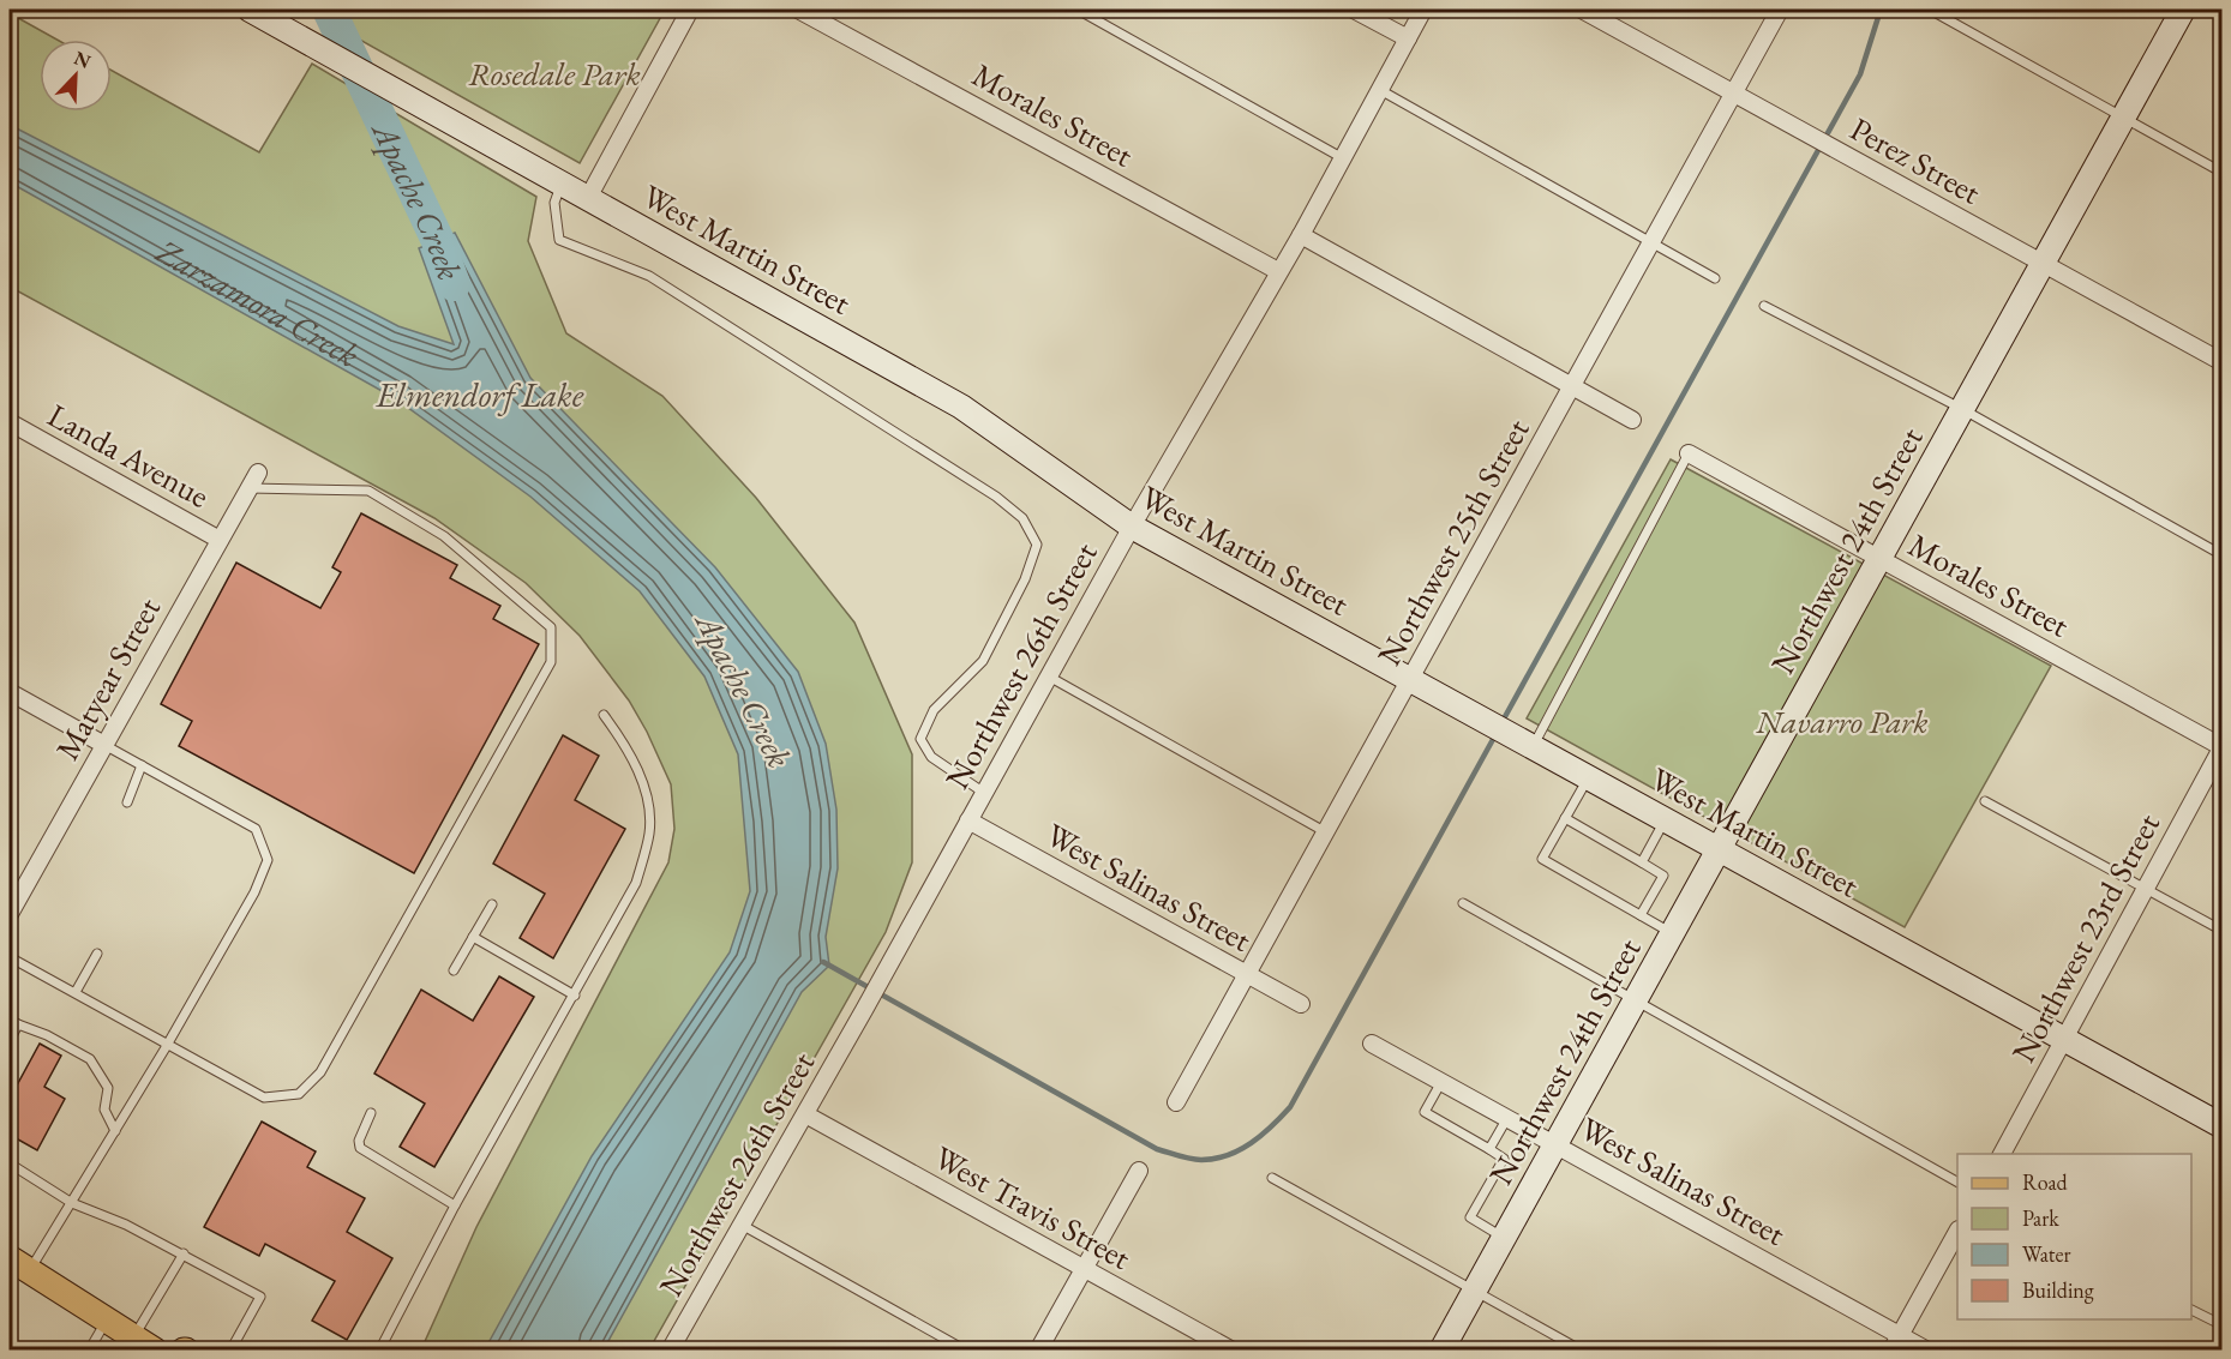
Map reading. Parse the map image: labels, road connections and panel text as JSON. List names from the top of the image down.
{
  "streets": {
    "main road": ["West Martin Street", "Northwest 24th Street"],
    "street": [
      "Morales Street",
      "Perez Street",
      "Landa Avenue",
      "Northwest 25th Street",
      "Northwest 26th Street",
      "Matyear Street",
      "West Salinas Street",
      "Northwest 23rd Street",
      "West Travis Street"
    ]
  },
  "crossings": [
    ["Morales Street", "Northwest 24th Street"],
    ["Morales Street", "Northwest 26th Street"],
    ["Morales Street", "Northwest 23rd Street"],
    ["Perez Street", "Northwest 25th Street"],
    ["Perez Street", "Northwest 24th Street"],
    ["West Martin Street", "Northwest 25th Street"],
    ["West Martin Street", "Northwest 24th Street"],
    ["West Martin Street", "Northwest 26th Street"],
    ["West Martin Street", "Northwest 23rd Street"],
    ["Landa Avenue", "Matyear Street"],
    ["Northwest 25th Street", "West Salinas Street"],
    ["Northwest 24th Street", "West Salinas Street"],
    ["Northwest 26th Street", "West Salinas Street"],
    ["Northwest 26th Street", "West Travis Street"]
  ],
  "water": ["Apache Creek", "Zarzamora Creek", "Elmendorf Lake"],
  "parks": ["Rosedale Park", "Navarro Park"],
  "legend": [
    "Road",
    "Park",
    "Water",
    "Building"
  ],
  "north": "top right"
}
